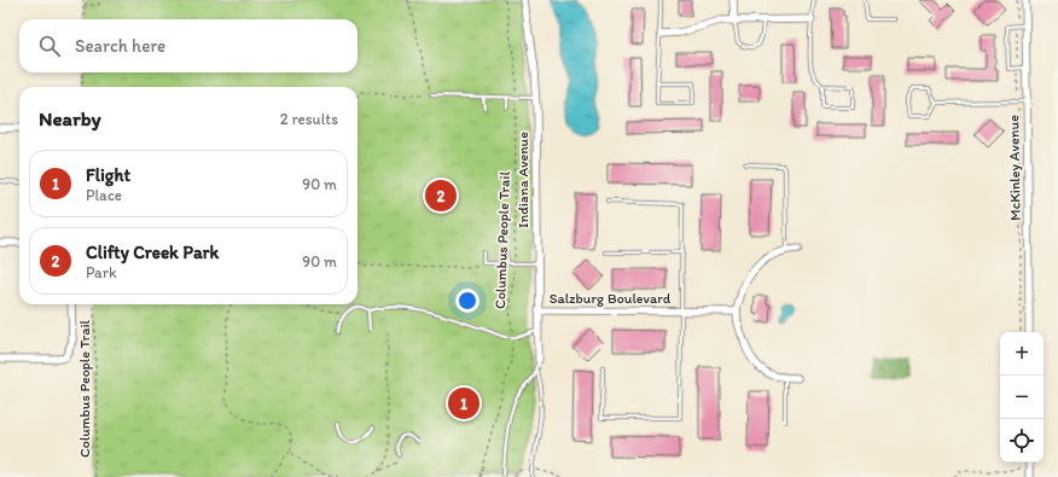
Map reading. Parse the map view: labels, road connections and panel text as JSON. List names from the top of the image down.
{
  "streets": {
    "street": ["McKinley Avenue", "Indiana Avenue", "Salzburg Boulevard"],
    "path": ["Columbus People Trail"]
  },
  "crossings": [
    ["Indiana Avenue", "Salzburg Boulevard"]
  ],
  "page": {
    "search": "Search here",
    "heading": ["Nearby", "2 results"],
    "list": [
      {
        "mark": "1",
        "name": "Flight",
        "note": "Place",
        "value": "90 m"
      },
      {
        "mark": "2",
        "name": "Clifty Creek Park",
        "note": "Park",
        "value": "90 m"
      }
    ],
    "pins": ["2", "1"],
    "map_buttons": ["+", "−"]
  }
}
